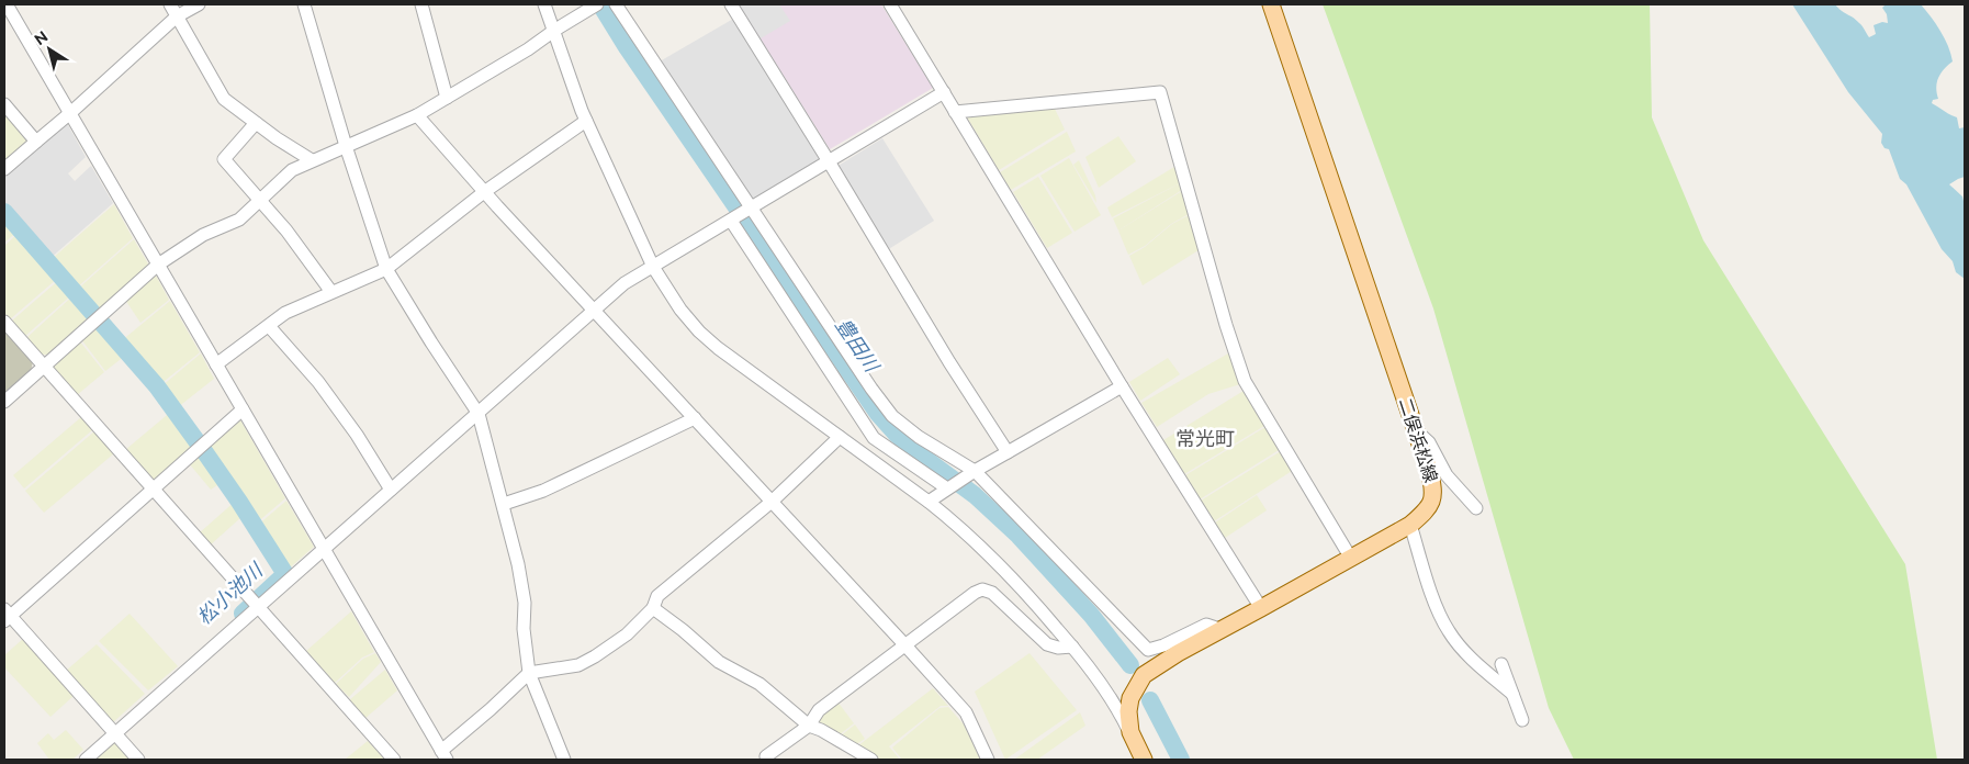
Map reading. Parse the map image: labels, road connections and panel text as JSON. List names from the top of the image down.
{
  "streets": {
    "main road": ["二俣浜松線"]
  },
  "districts": ["常光町"],
  "water": ["豊田川", "松小池川"],
  "north": "top left"
}
